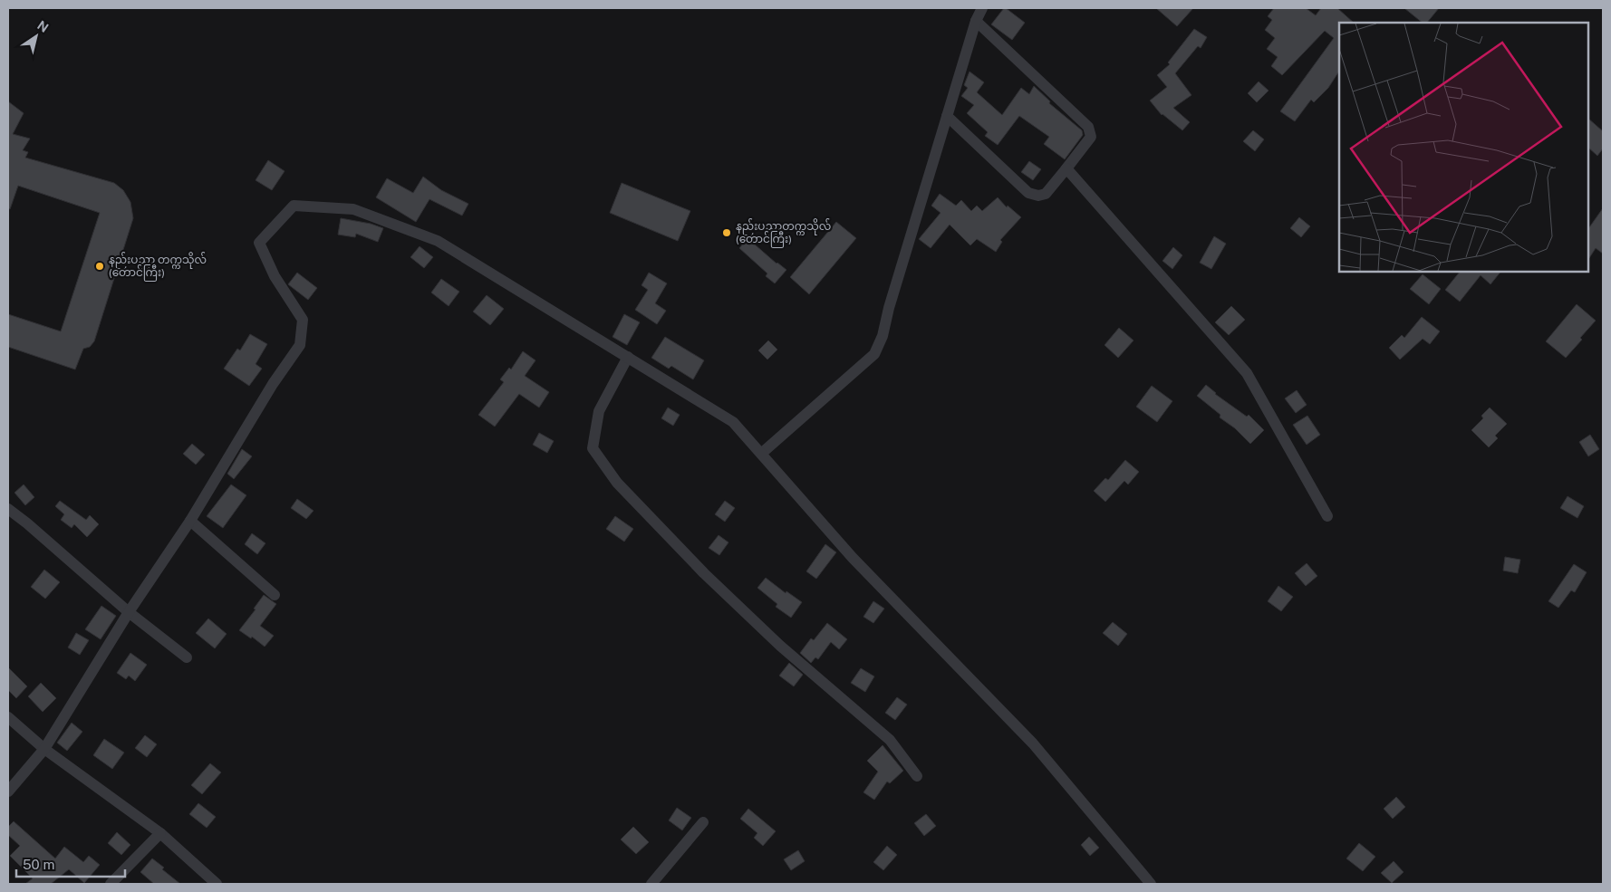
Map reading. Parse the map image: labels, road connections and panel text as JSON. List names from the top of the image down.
{
  "places": ["နည်းပညာတက္ကသိုလ် (တောင်ကြီး)", "နည်းပညာ တက္ကသိုလ် (တောင်ကြီး)"],
  "scale_bar": "50 m",
  "north": "top right"
}
